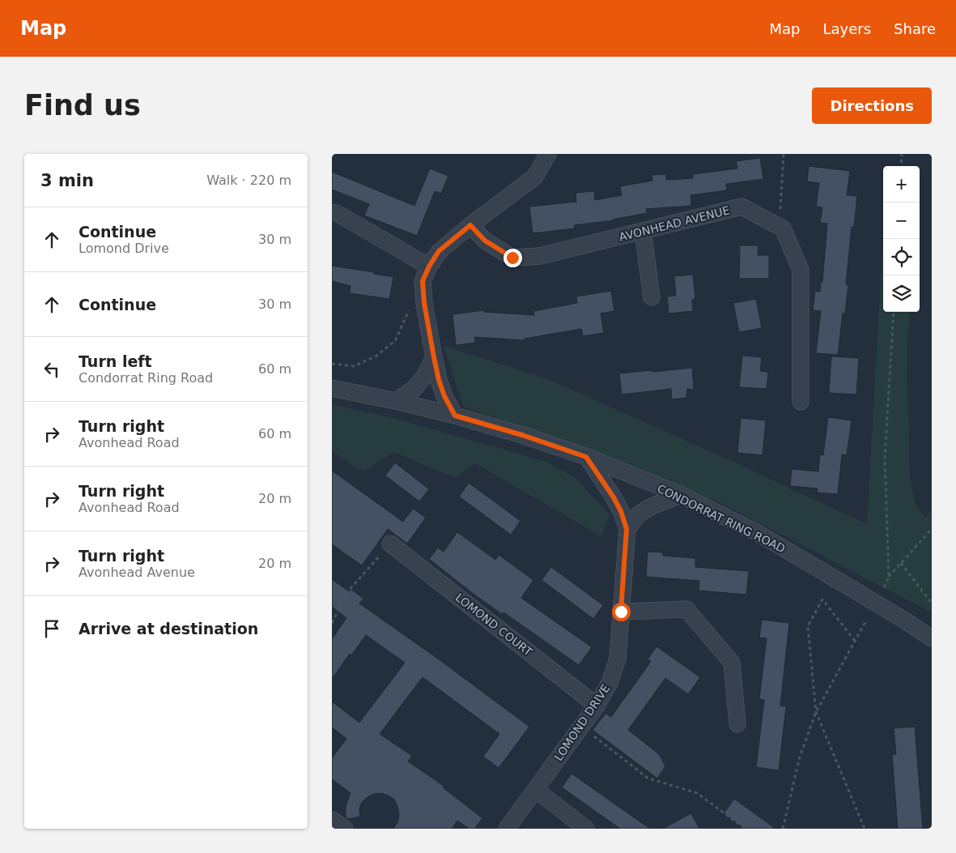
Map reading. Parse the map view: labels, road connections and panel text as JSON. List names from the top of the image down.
{
  "streets": {
    "street": [
      "AVONHEAD AVENUE",
      "CONDORRAT RING ROAD",
      "LOMOND COURT",
      "LOMOND DRIVE"
    ]
  },
  "crossings": [
    ["LOMOND COURT", "LOMOND DRIVE"]
  ],
  "page": {
    "header": "Map",
    "nav": ["Map", "Layers", "Share"],
    "buttons": "Directions",
    "title": "Find us",
    "heading": ["3 min", "Walk · 220 m"],
    "map_buttons": ["+", "−"],
    "list": [
      ["Continue", "Lomond Drive", "30 m"],
      ["Continue", "30 m"],
      ["Turn left", "Condorrat Ring Road", "60 m"],
      ["Turn right", "Avonhead Road", "60 m"],
      ["Turn right", "Avonhead Road", "20 m"],
      ["Turn right", "Avonhead Avenue", "20 m"],
      "Arrive at destination"
    ]
  }
}
